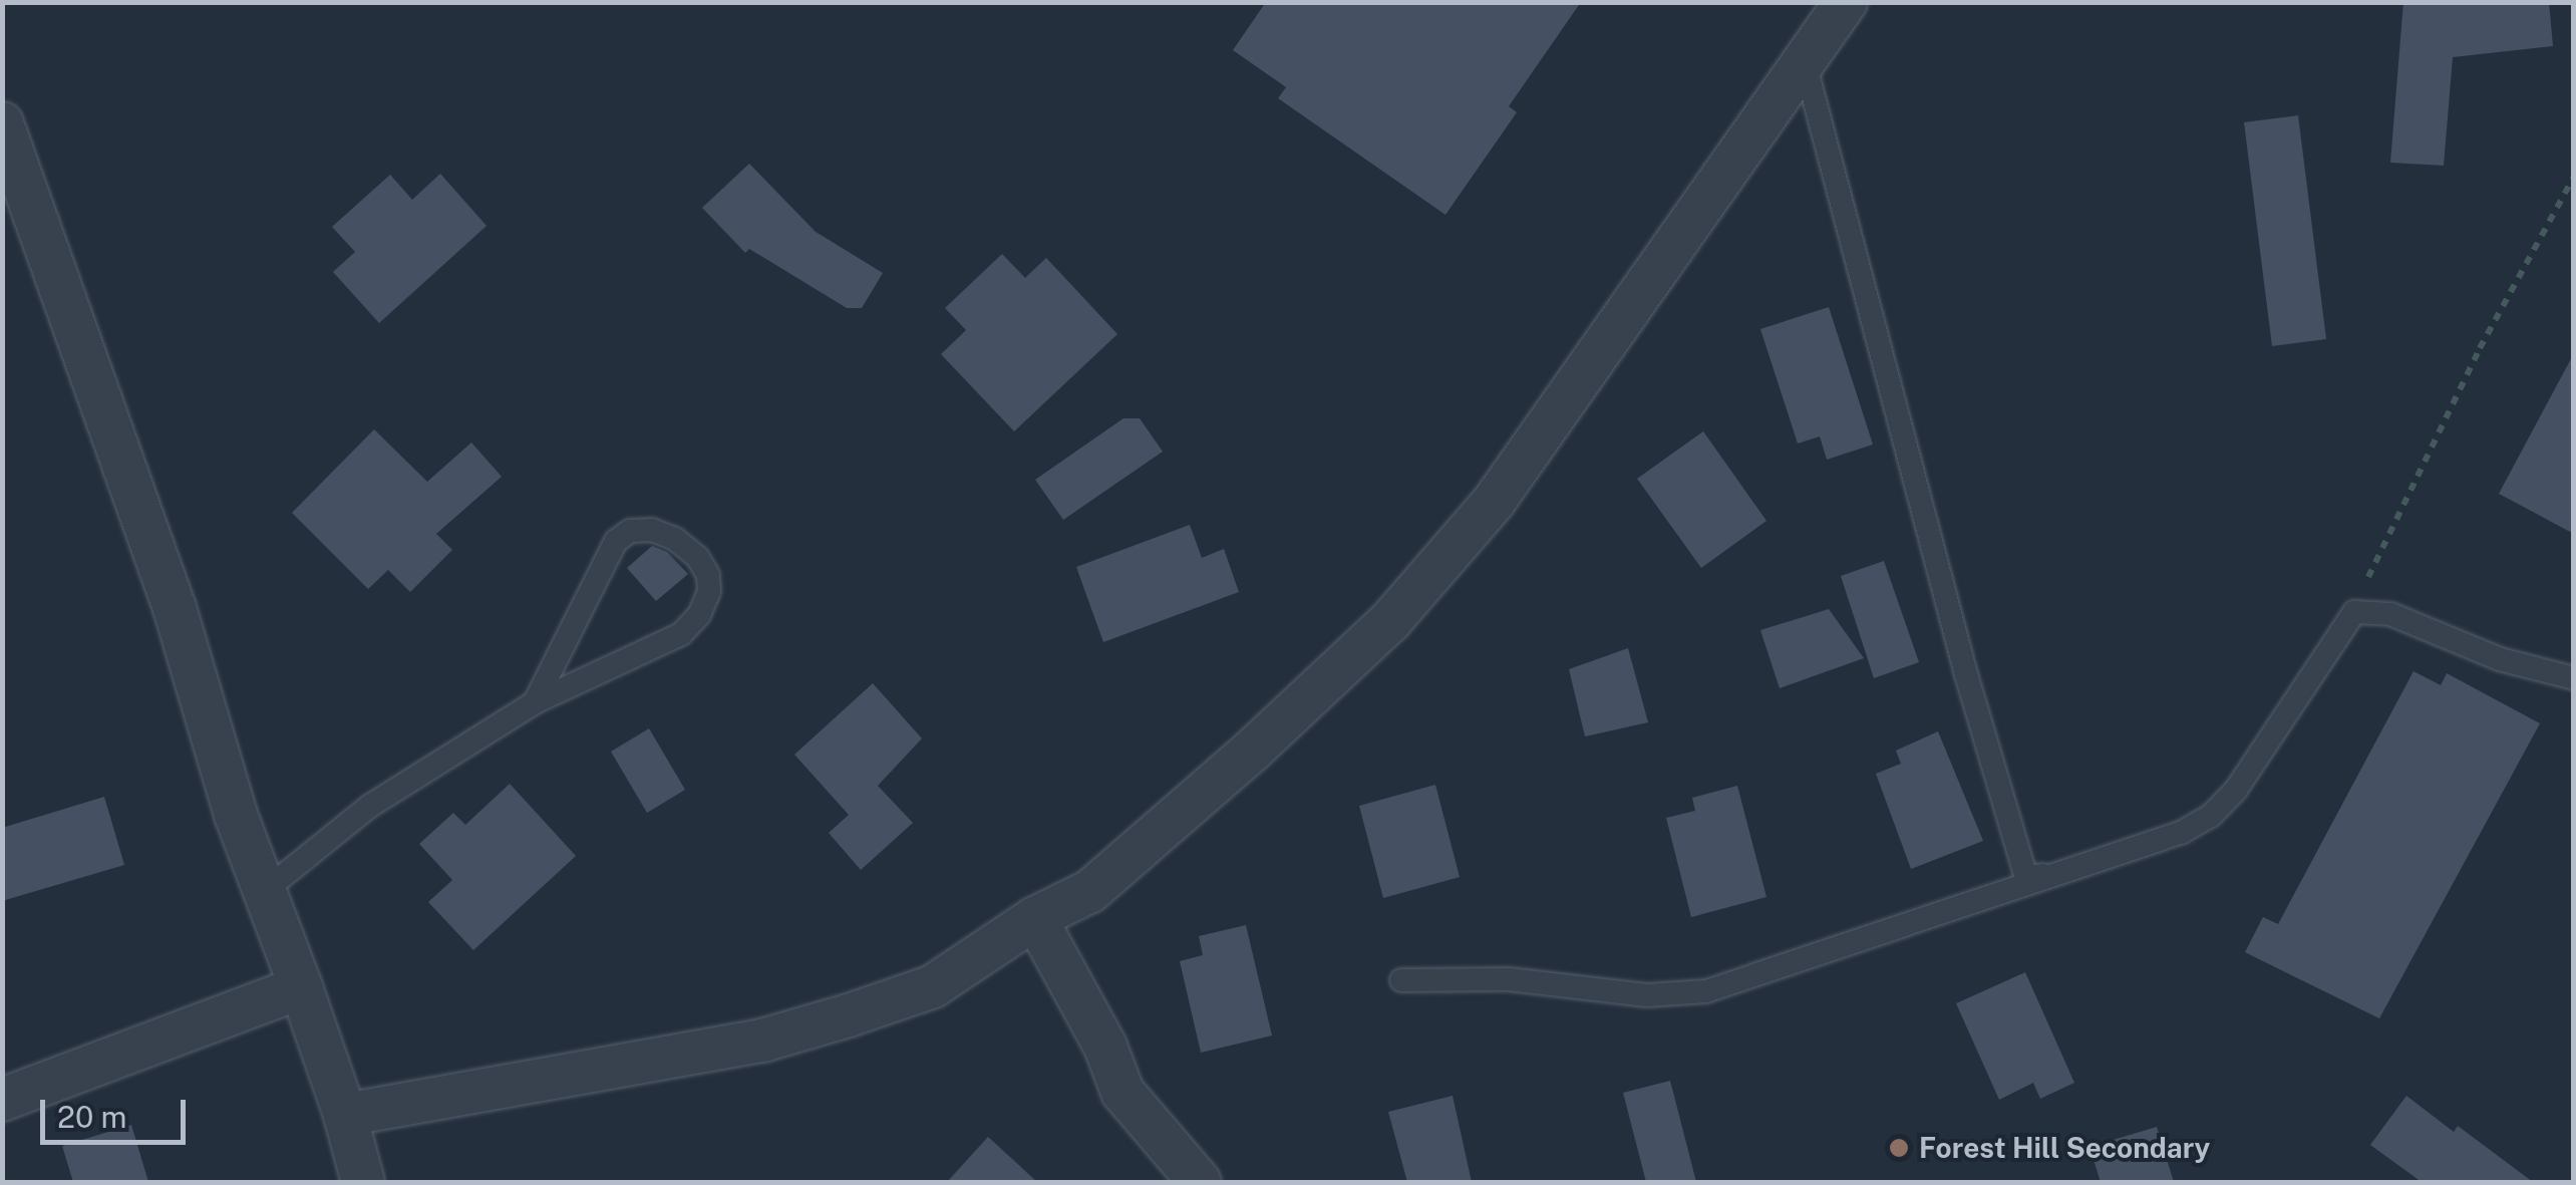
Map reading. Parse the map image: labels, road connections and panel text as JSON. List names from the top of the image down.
{
  "places": ["Forest Hill Secondary"],
  "scale_bar": "20 m"
}
